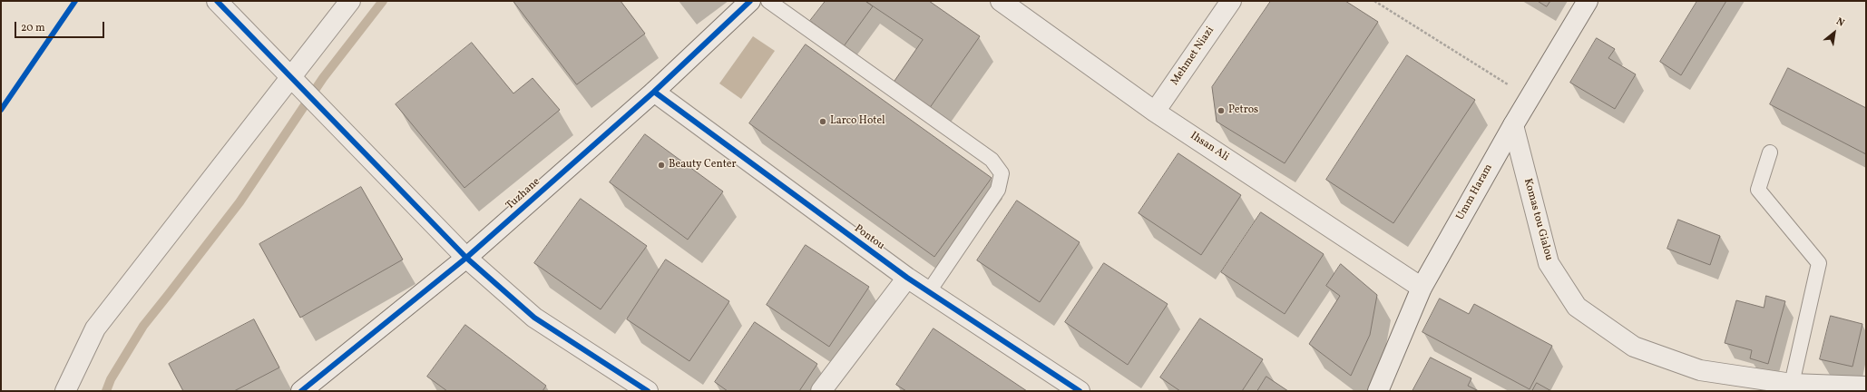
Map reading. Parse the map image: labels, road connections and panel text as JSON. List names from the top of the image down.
{
  "streets": {
    "street": [
      "Mehmet Niazi",
      "Ihsan Ali",
      "Umm Haram",
      "Tuzhane",
      "Komas tou Gialou",
      "Pontou"
    ]
  },
  "crossings": [
    ["Mehmet Niazi", "Ihsan Ali"],
    ["Ihsan Ali", "Umm Haram"],
    ["Umm Haram", "Komas tou Gialou"],
    ["Tuzhane", "Pontou"]
  ],
  "places": ["Petros", "Larco Hotel", "Beauty Center"],
  "scale_bar": "20 m",
  "north": "top right"
}
